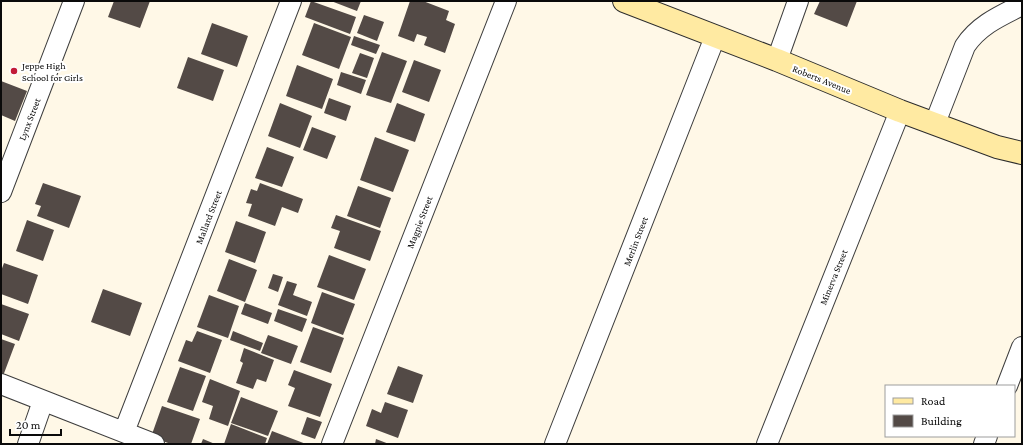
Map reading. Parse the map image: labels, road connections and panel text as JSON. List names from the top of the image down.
{
  "streets": {
    "main road": ["Roberts Avenue"],
    "street": [
      "Lynx Street",
      "Mallard Street",
      "Magpie Street",
      "Merlin Street",
      "Minerva Street"
    ]
  },
  "crossings": [
    ["Roberts Avenue", "Merlin Street"],
    ["Roberts Avenue", "Minerva Street"]
  ],
  "places": ["Jeppe High School for Girls"],
  "legend": ["Road", "Building"],
  "scale_bar": "20 m"
}
